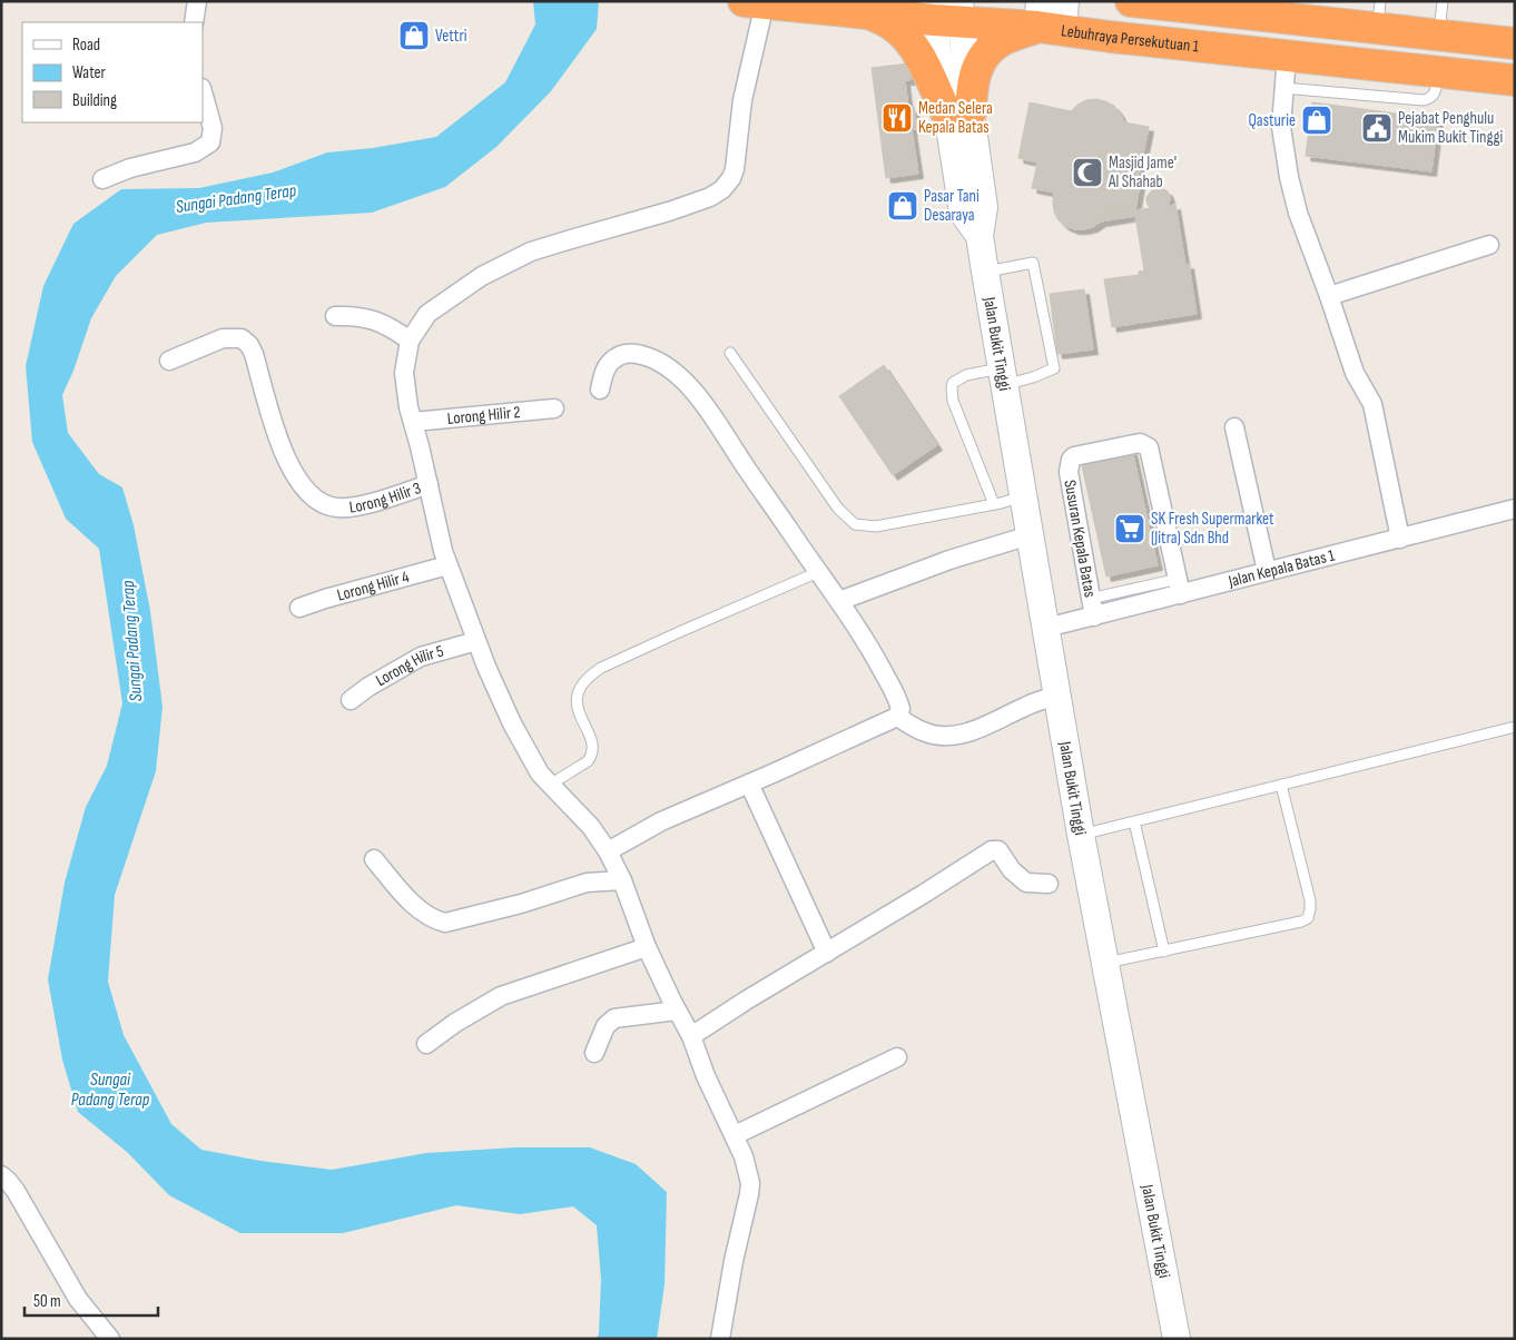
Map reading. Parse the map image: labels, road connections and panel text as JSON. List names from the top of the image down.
{
  "streets": {
    "highway": ["Lebuhraya Persekutuan 1"],
    "main road": ["Jalan Bukit Tinggi"],
    "street": [
      "Lorong Hilir 2",
      "Lorong Hilir 3",
      "Susuran Kepala Batas",
      "Jalan Kepala Batas 1",
      "Lorong Hilir 4",
      "Lorong Hilir 5"
    ]
  },
  "crossings": [
    ["Lebuhraya Persekutuan 1", "Jalan Bukit Tinggi"],
    ["Jalan Bukit Tinggi", "Jalan Kepala Batas 1"],
    ["Susuran Kepala Batas", "Jalan Kepala Batas 1"]
  ],
  "water": ["Sungai Padang Terap"],
  "places": {
    "shop": ["Vettri", "Qasturie", "Pasar Tani Desaraya"],
    "restaurant": ["Medan Selera Kepala Batas"],
    "public building": ["Pejabat Penghulu Mukim Bukit Tinggi"],
    "mosque": ["Masjid Jame' Al Shahab"],
    "supermarket": ["SK Fresh Supermarket (Jitra) Sdn Bhd"]
  },
  "legend": ["Road", "Water", "Building"],
  "scale_bar": "50 m"
}
